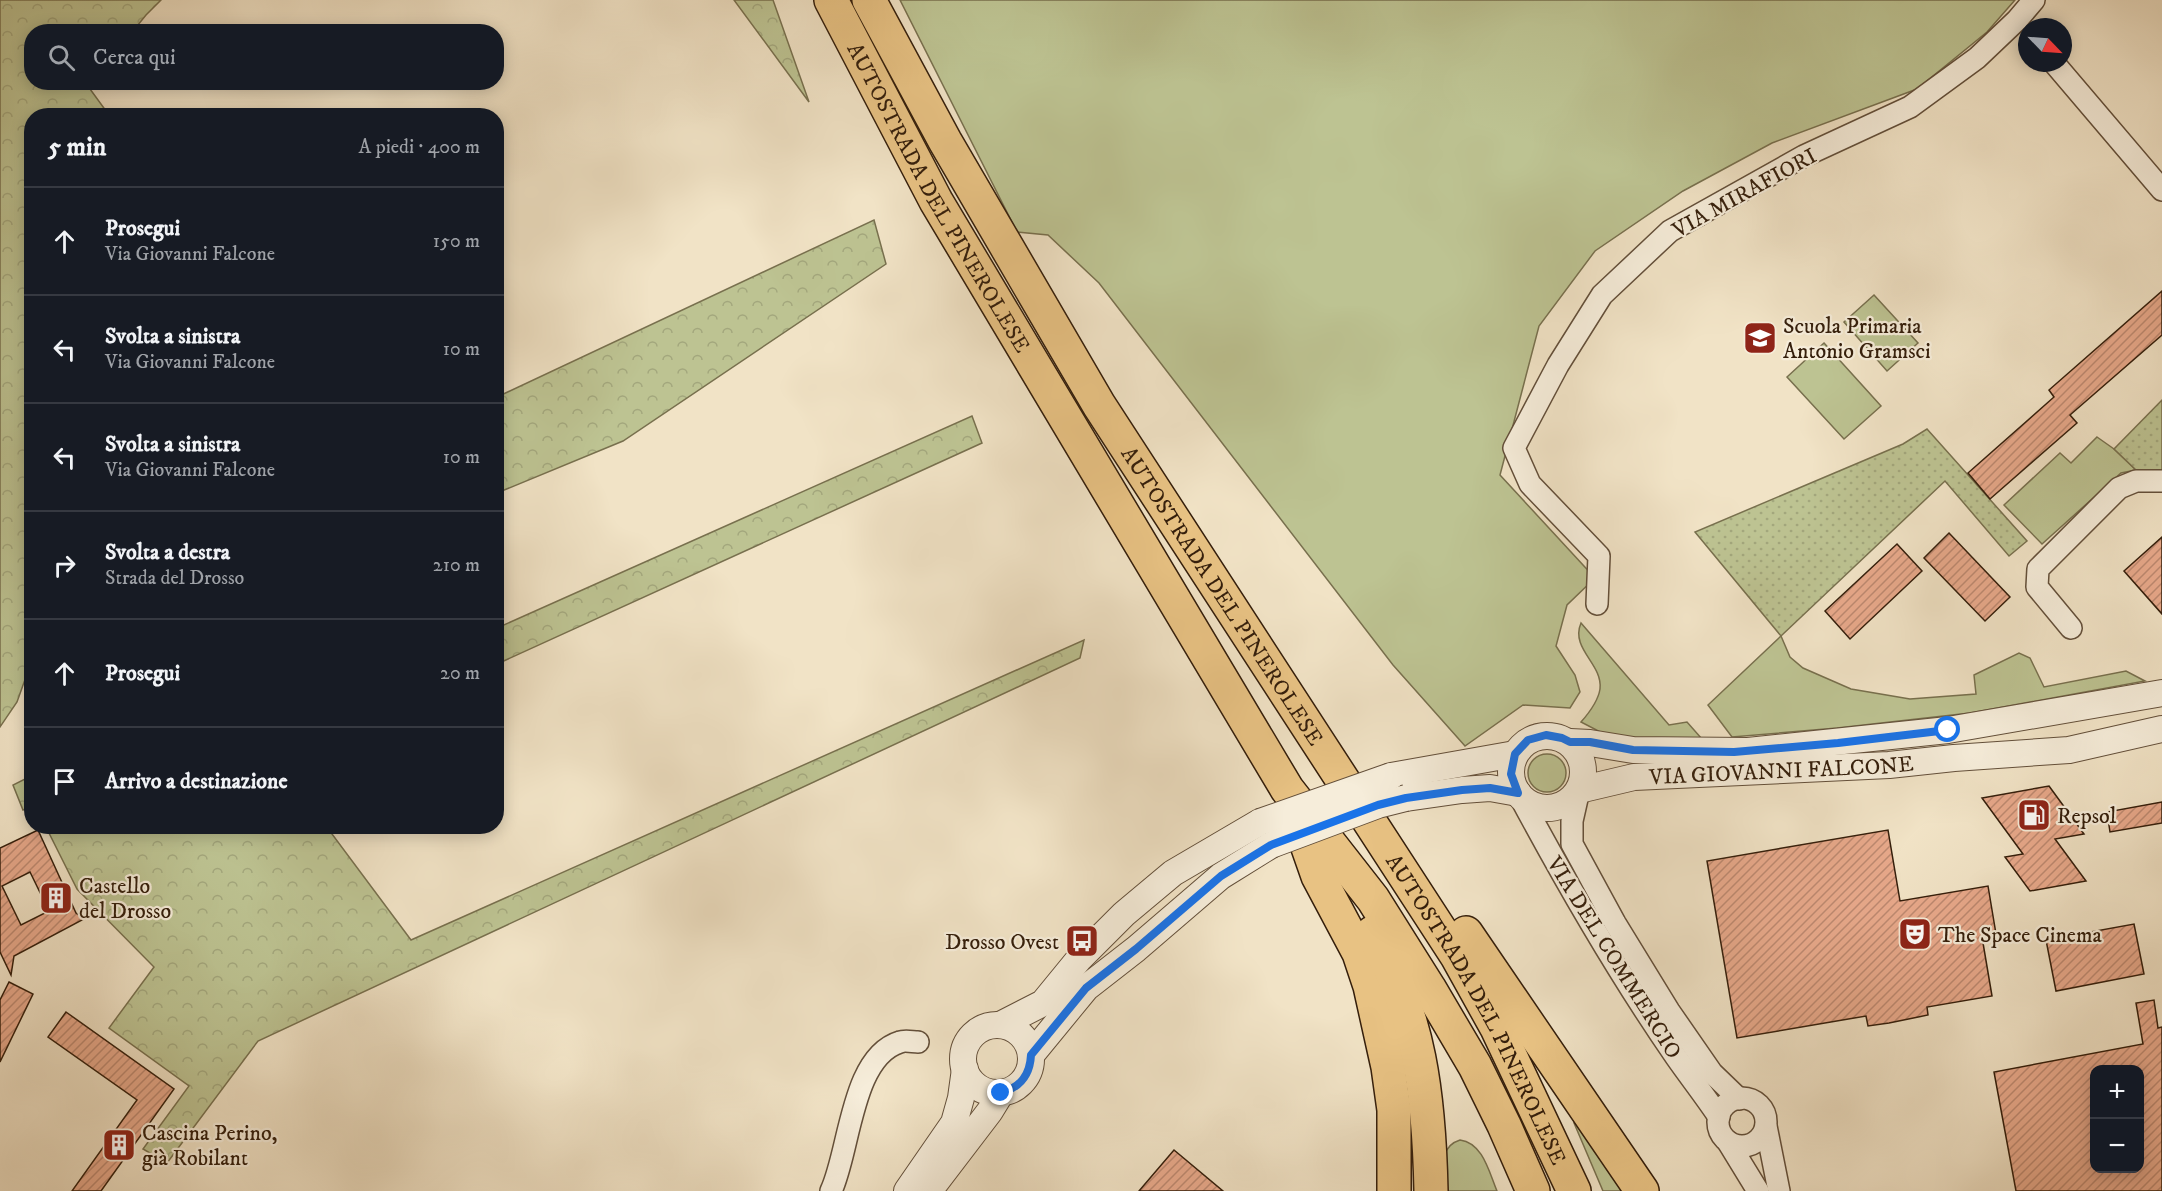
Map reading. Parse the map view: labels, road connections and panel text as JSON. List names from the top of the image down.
{
  "streets": {
    "highway": ["AUTOSTRADA DEL PINEROLESE"],
    "street": ["VIA MIRAFIORI", "VIA GIOVANNI FALCONE", "VIA DEL COMMERCIO"]
  },
  "crossings": [
    ["VIA GIOVANNI FALCONE", "VIA DEL COMMERCIO"]
  ],
  "places": {
    "school or university": ["Scuola Primaria Antonio Gramsci"],
    "fuel station": ["Repsol"],
    "building": ["Castello del Drosso", "Cascina Perino, già Robilant"],
    "theatre": ["The Space Cinema"],
    "bus stop": ["Drosso Ovest"]
  },
  "north": "bottom right",
  "page": {
    "search": "Cerca qui",
    "heading": ["5 min", "A piedi · 400 m"],
    "list": [
      ["Prosegui", "Via Giovanni Falcone", "150 m"],
      ["Svolta a sinistra", "Via Giovanni Falcone", "10 m"],
      ["Svolta a sinistra", "Via Giovanni Falcone", "10 m"],
      ["Svolta a destra", "Strada del Drosso", "210 m"],
      ["Prosegui", "20 m"],
      "Arrivo a destinazione"
    ],
    "map_buttons": ["+", "−"]
  }
}
